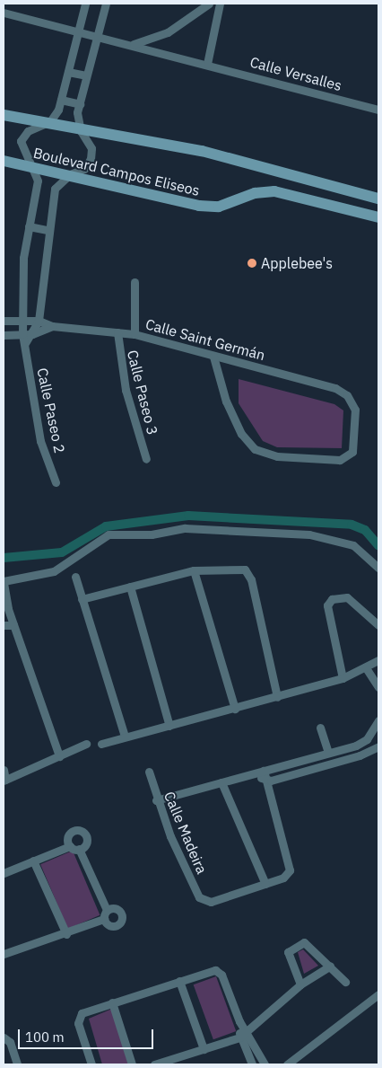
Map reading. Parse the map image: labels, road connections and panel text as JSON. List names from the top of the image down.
{
  "streets": {
    "main road": ["Boulevard Campos Eliseos"],
    "street": [
      "Calle Versalles",
      "Calle Saint Germán",
      "Calle Paseo 3",
      "Calle Paseo 2",
      "Calle Madeira"
    ]
  },
  "crossings": [
    ["Boulevard Campos Eliseos", "Calle Paseo 2"],
    ["Calle Saint Germán", "Calle Paseo 3"],
    ["Calle Saint Germán", "Calle Paseo 2"]
  ],
  "places": ["Applebee's"],
  "scale_bar": "100 m"
}
